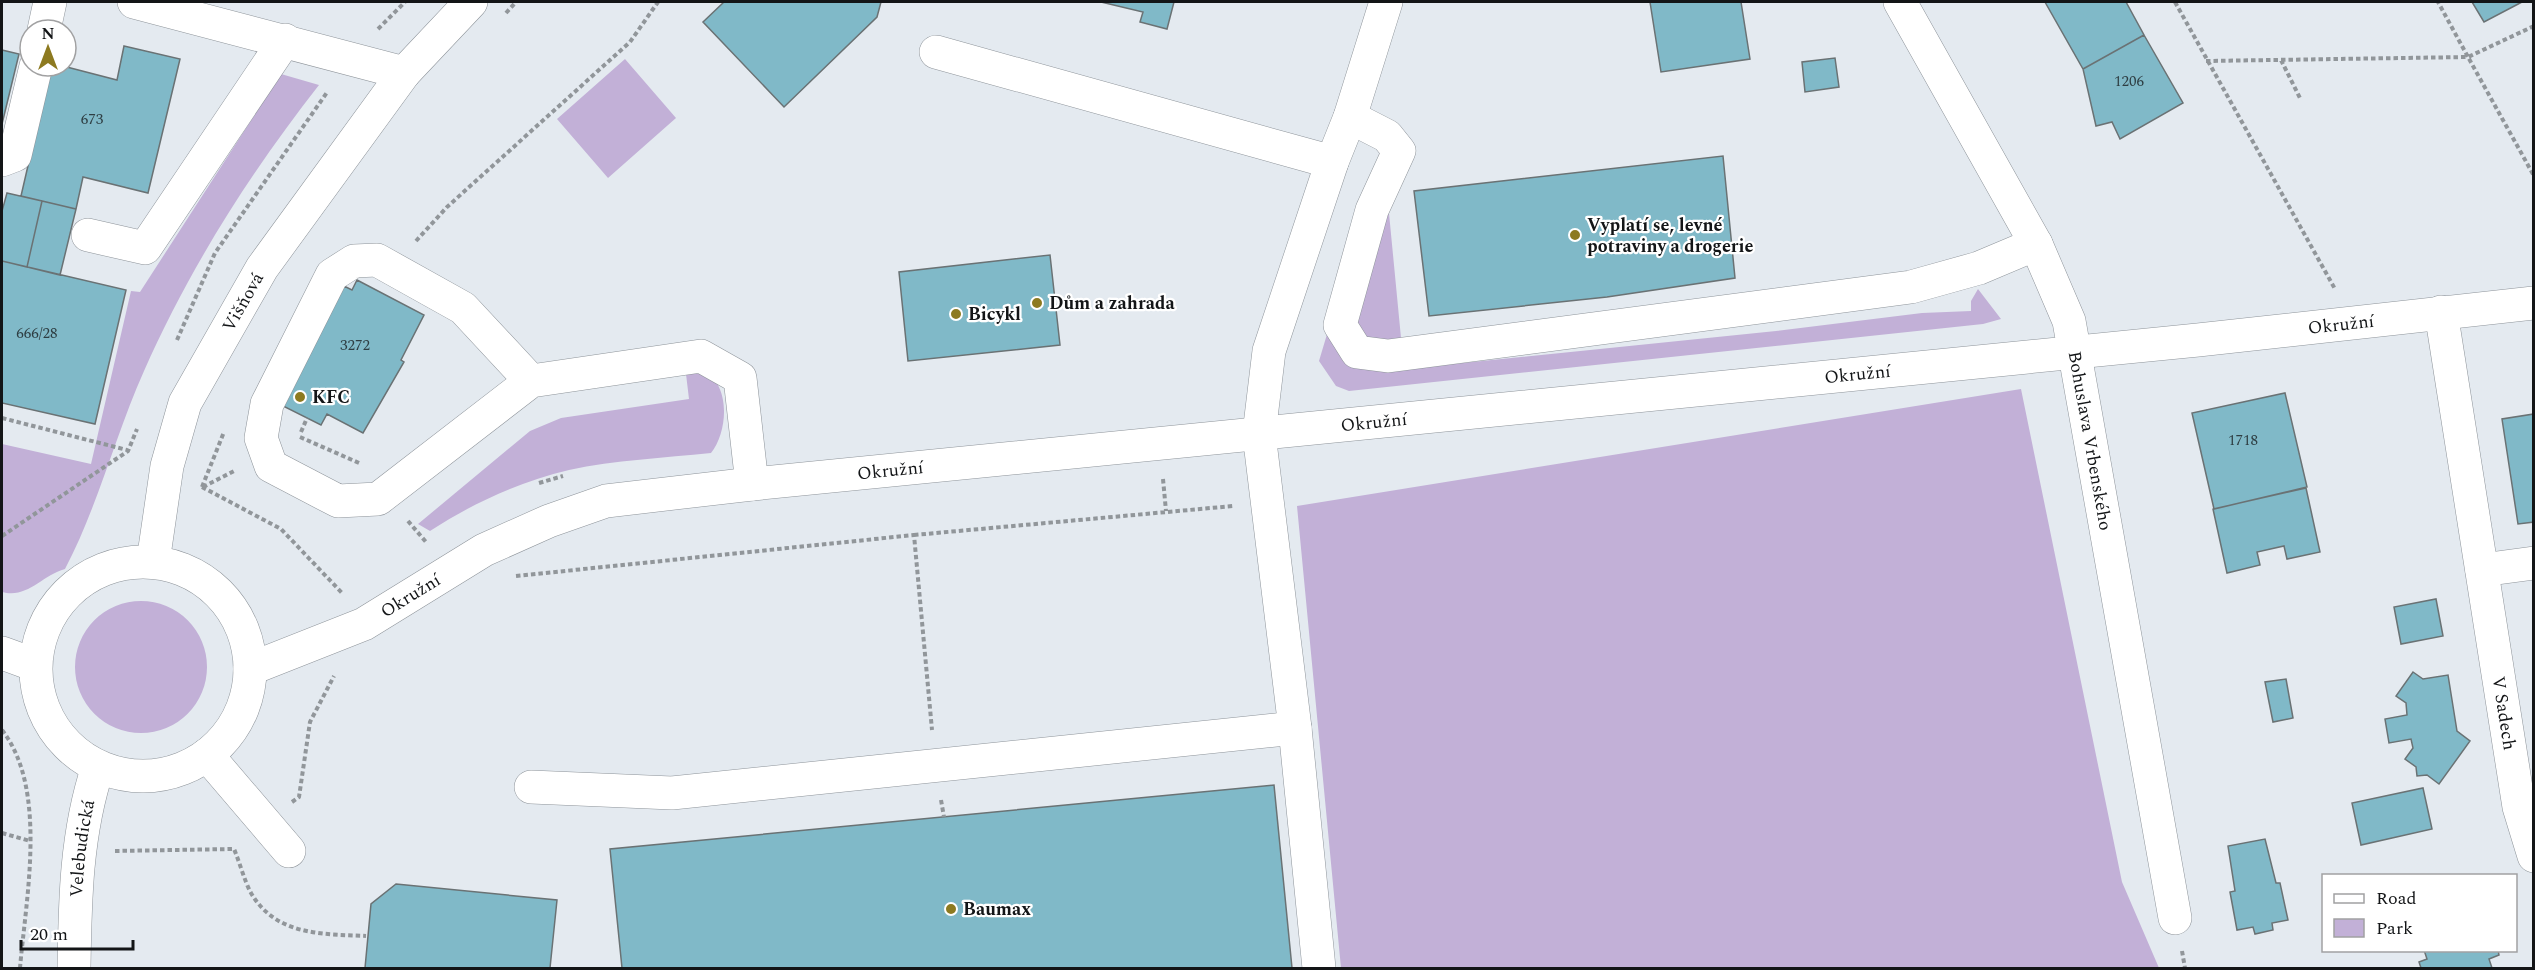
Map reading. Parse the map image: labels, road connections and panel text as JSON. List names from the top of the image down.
{
  "streets": {
    "street": [
      "Višňová",
      "Okružní",
      "Bohuslava Vrbenského",
      "V Sadech",
      "Velebudická"
    ]
  },
  "crossings": [
    ["Višňová", "Okružní"],
    ["Višňová", "Velebudická"],
    ["Okružní", "Bohuslava Vrbenského"],
    ["Okružní", "V Sadech"],
    ["Okružní", "Velebudická"]
  ],
  "places": [
    "Vyplatí se, levné potraviny a drogerie",
    "Dům a zahrada",
    "Bicykl",
    "KFC",
    "Baumax"
  ],
  "house_numbers": [
    "1206",
    "673",
    "666/28",
    "3272",
    "1718"
  ],
  "legend": ["Road", "Park"],
  "scale_bar": "20 m",
  "north": "top"
}
